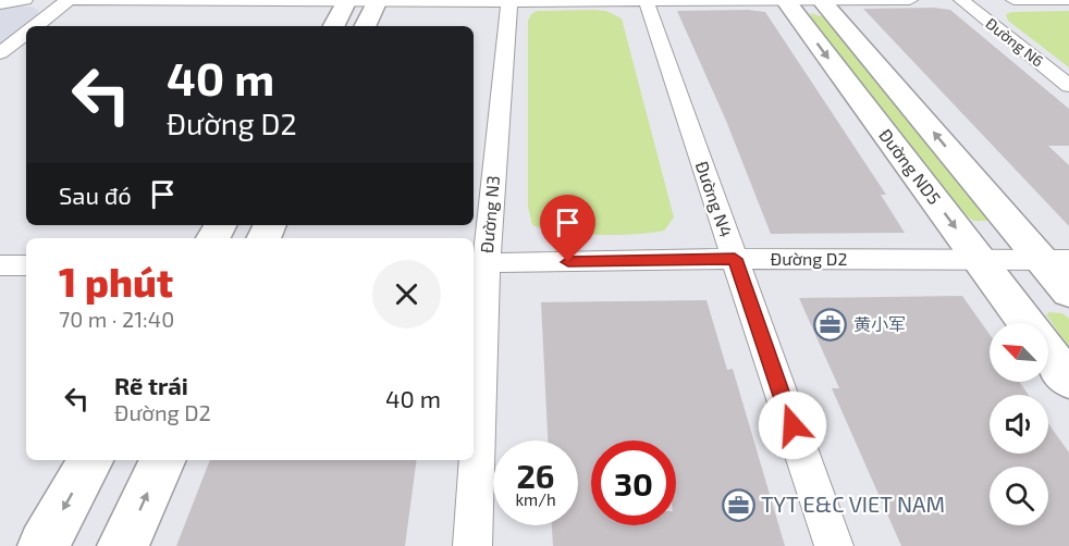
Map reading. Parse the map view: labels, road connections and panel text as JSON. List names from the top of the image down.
{
  "streets": {
    "street": [
      "Đường N6",
      "Đường ND5",
      "Đường N4",
      "Đường N3",
      "Đường D2"
    ]
  },
  "crossings": [
    ["Đường ND5", "Đường D2"],
    ["Đường N4", "Đường D2"],
    ["Đường N3", "Đường D2"]
  ],
  "places": {
    "office": ["黄小军", "TYT E&C VIET NAM"]
  },
  "north": "top left",
  "page": {
    "turn": ["40 m", "Đường D2"],
    "then": "Sau đó",
    "heading": ["1 phút", "70 m · 21:40"],
    "list": [
      {
        "name": "Rẽ trái",
        "note": "Đường D2",
        "value": "40 m"
      }
    ],
    "speed": "26 km/h",
    "limit": "30"
  }
}
